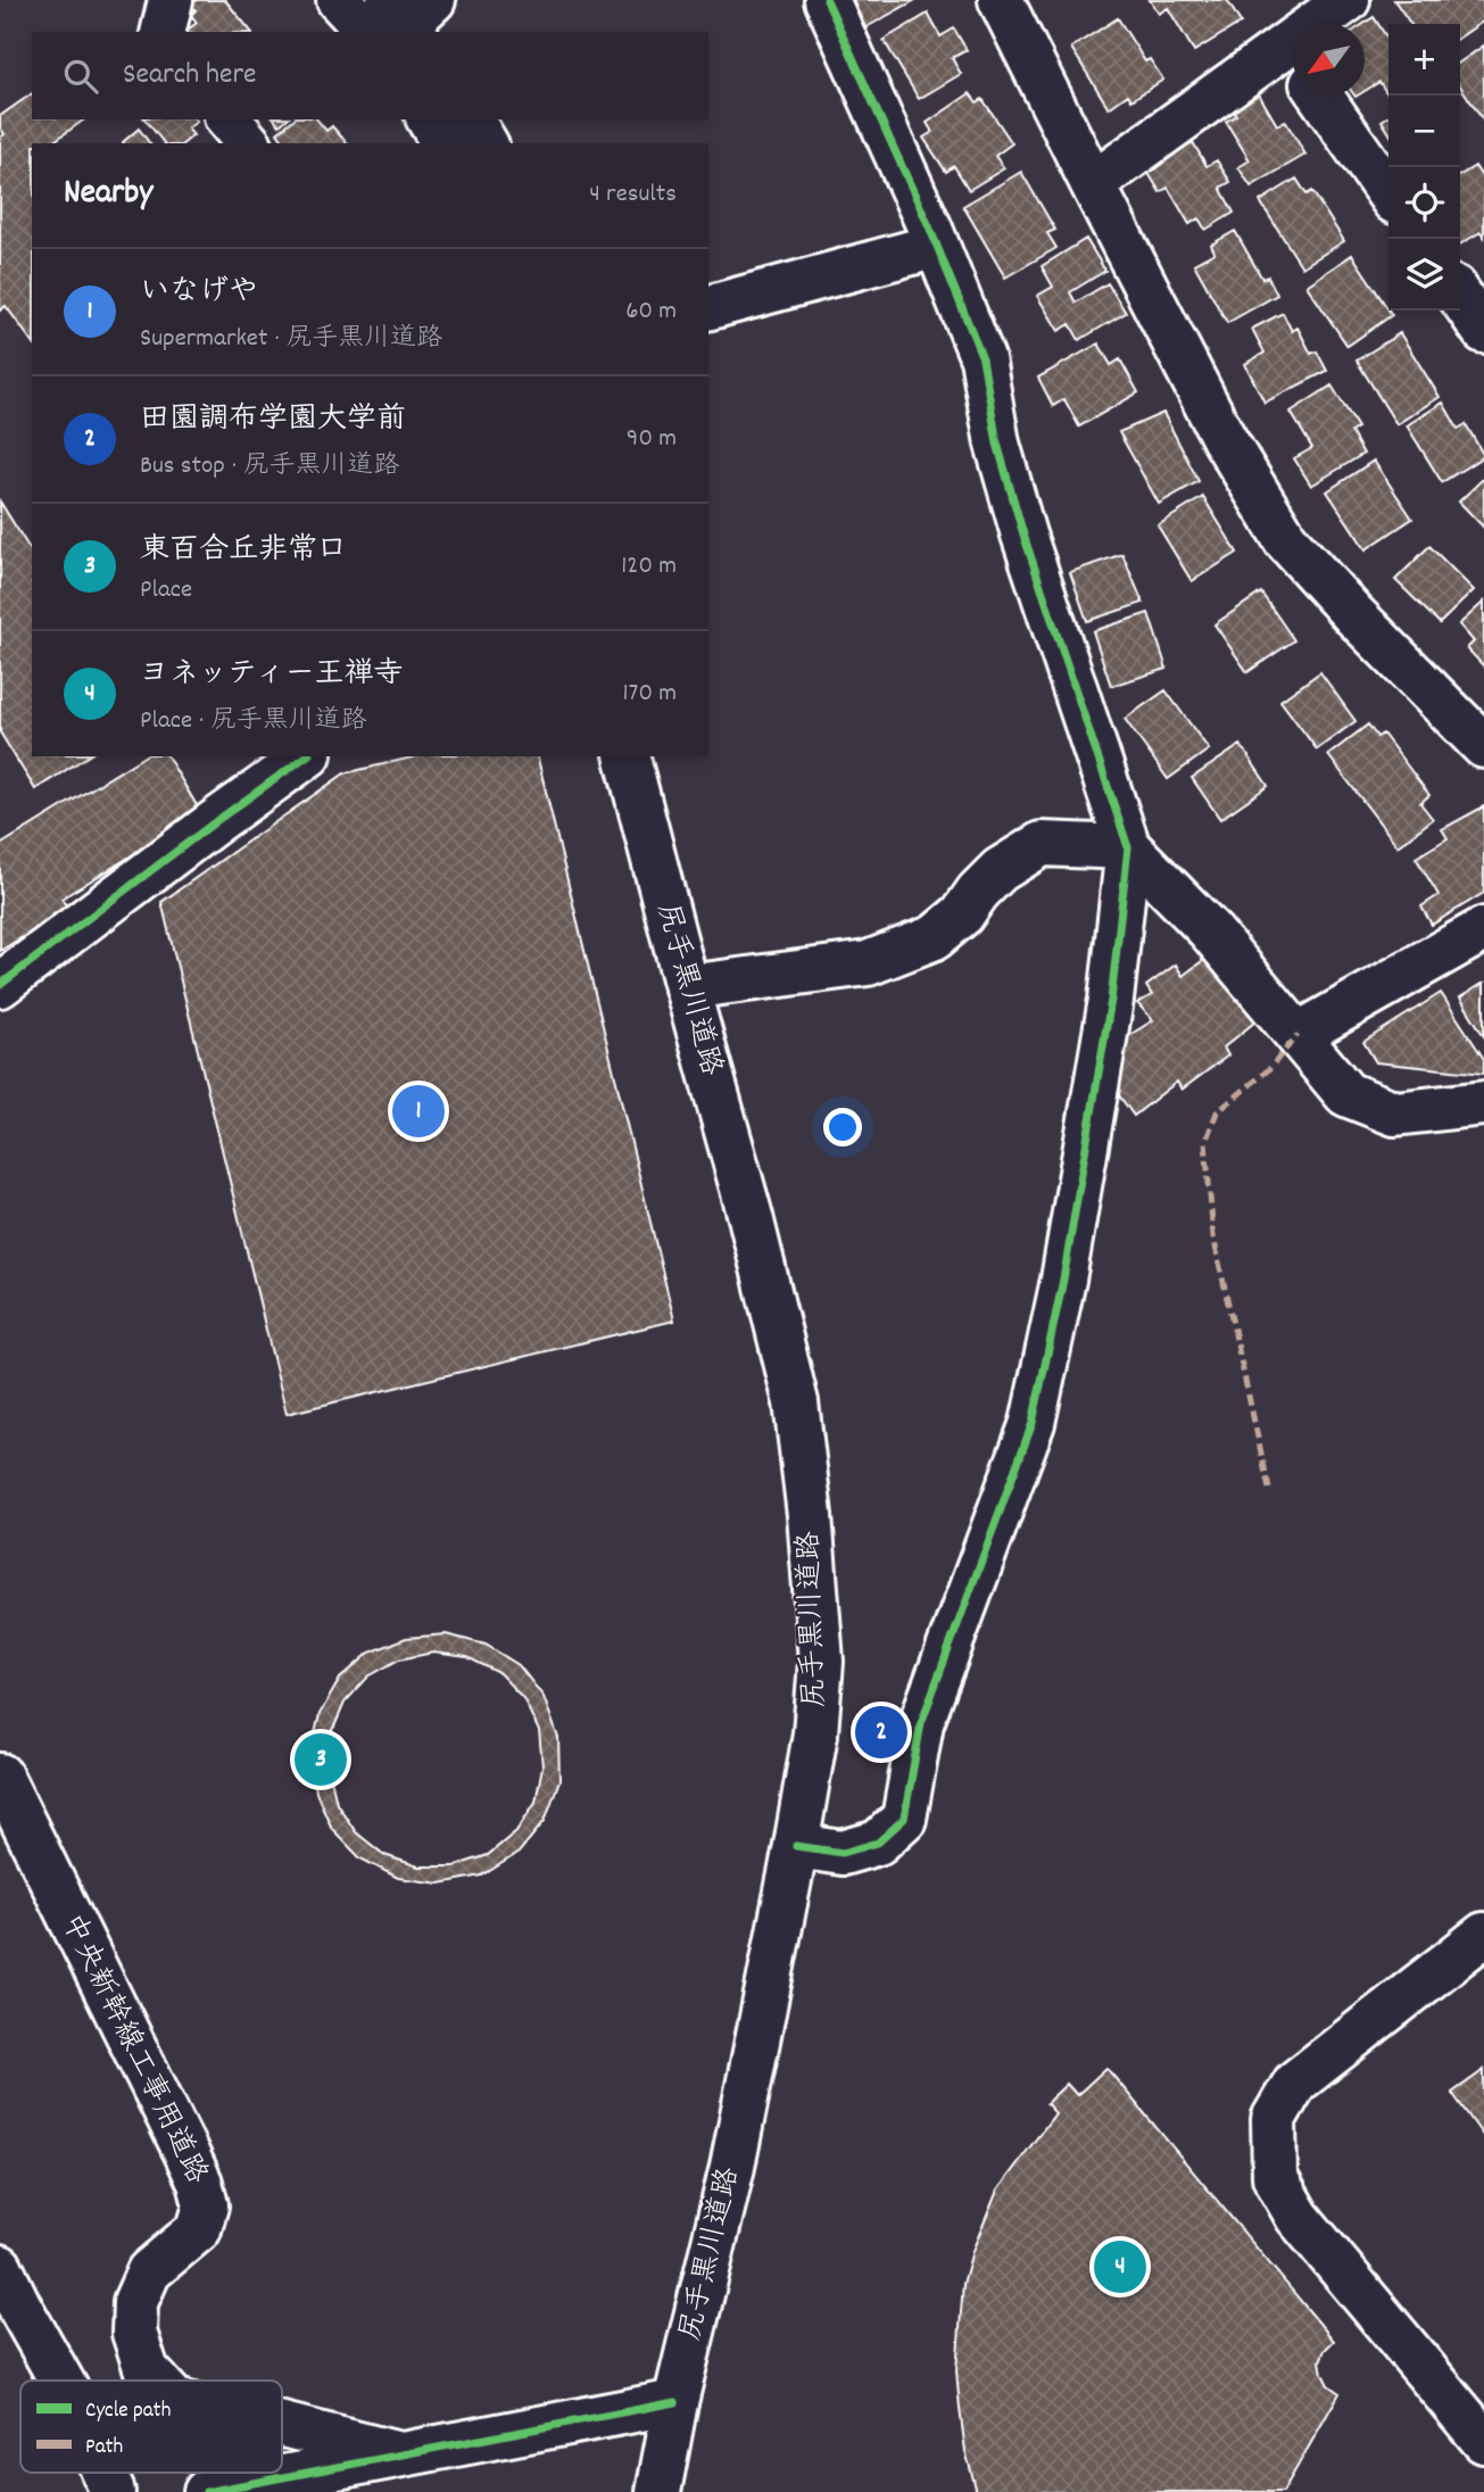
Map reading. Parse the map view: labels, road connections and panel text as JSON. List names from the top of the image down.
{
  "streets": {
    "street": ["尻手黒川道路", "中央新幹線工事用道路"]
  },
  "legend": ["Cycle path", "Path"],
  "north": "bottom left",
  "page": {
    "map_buttons": ["+", "−"],
    "search": "Search here",
    "heading": ["Nearby", "4 results"],
    "list": [
      {
        "mark": "1",
        "name": "いなげや",
        "note": "Supermarket · 尻手黒川道路",
        "value": "60 m"
      },
      {
        "mark": "2",
        "name": "田園調布学園大学前",
        "note": "Bus stop · 尻手黒川道路",
        "value": "90 m"
      },
      {
        "mark": "3",
        "name": "東百合丘非常口",
        "note": "Place",
        "value": "120 m"
      },
      {
        "mark": "4",
        "name": "ヨネッティー王禅寺",
        "note": "Place · 尻手黒川道路",
        "value": "170 m"
      }
    ],
    "pins": [
      "1",
      "2",
      "3",
      "4"
    ]
  }
}
